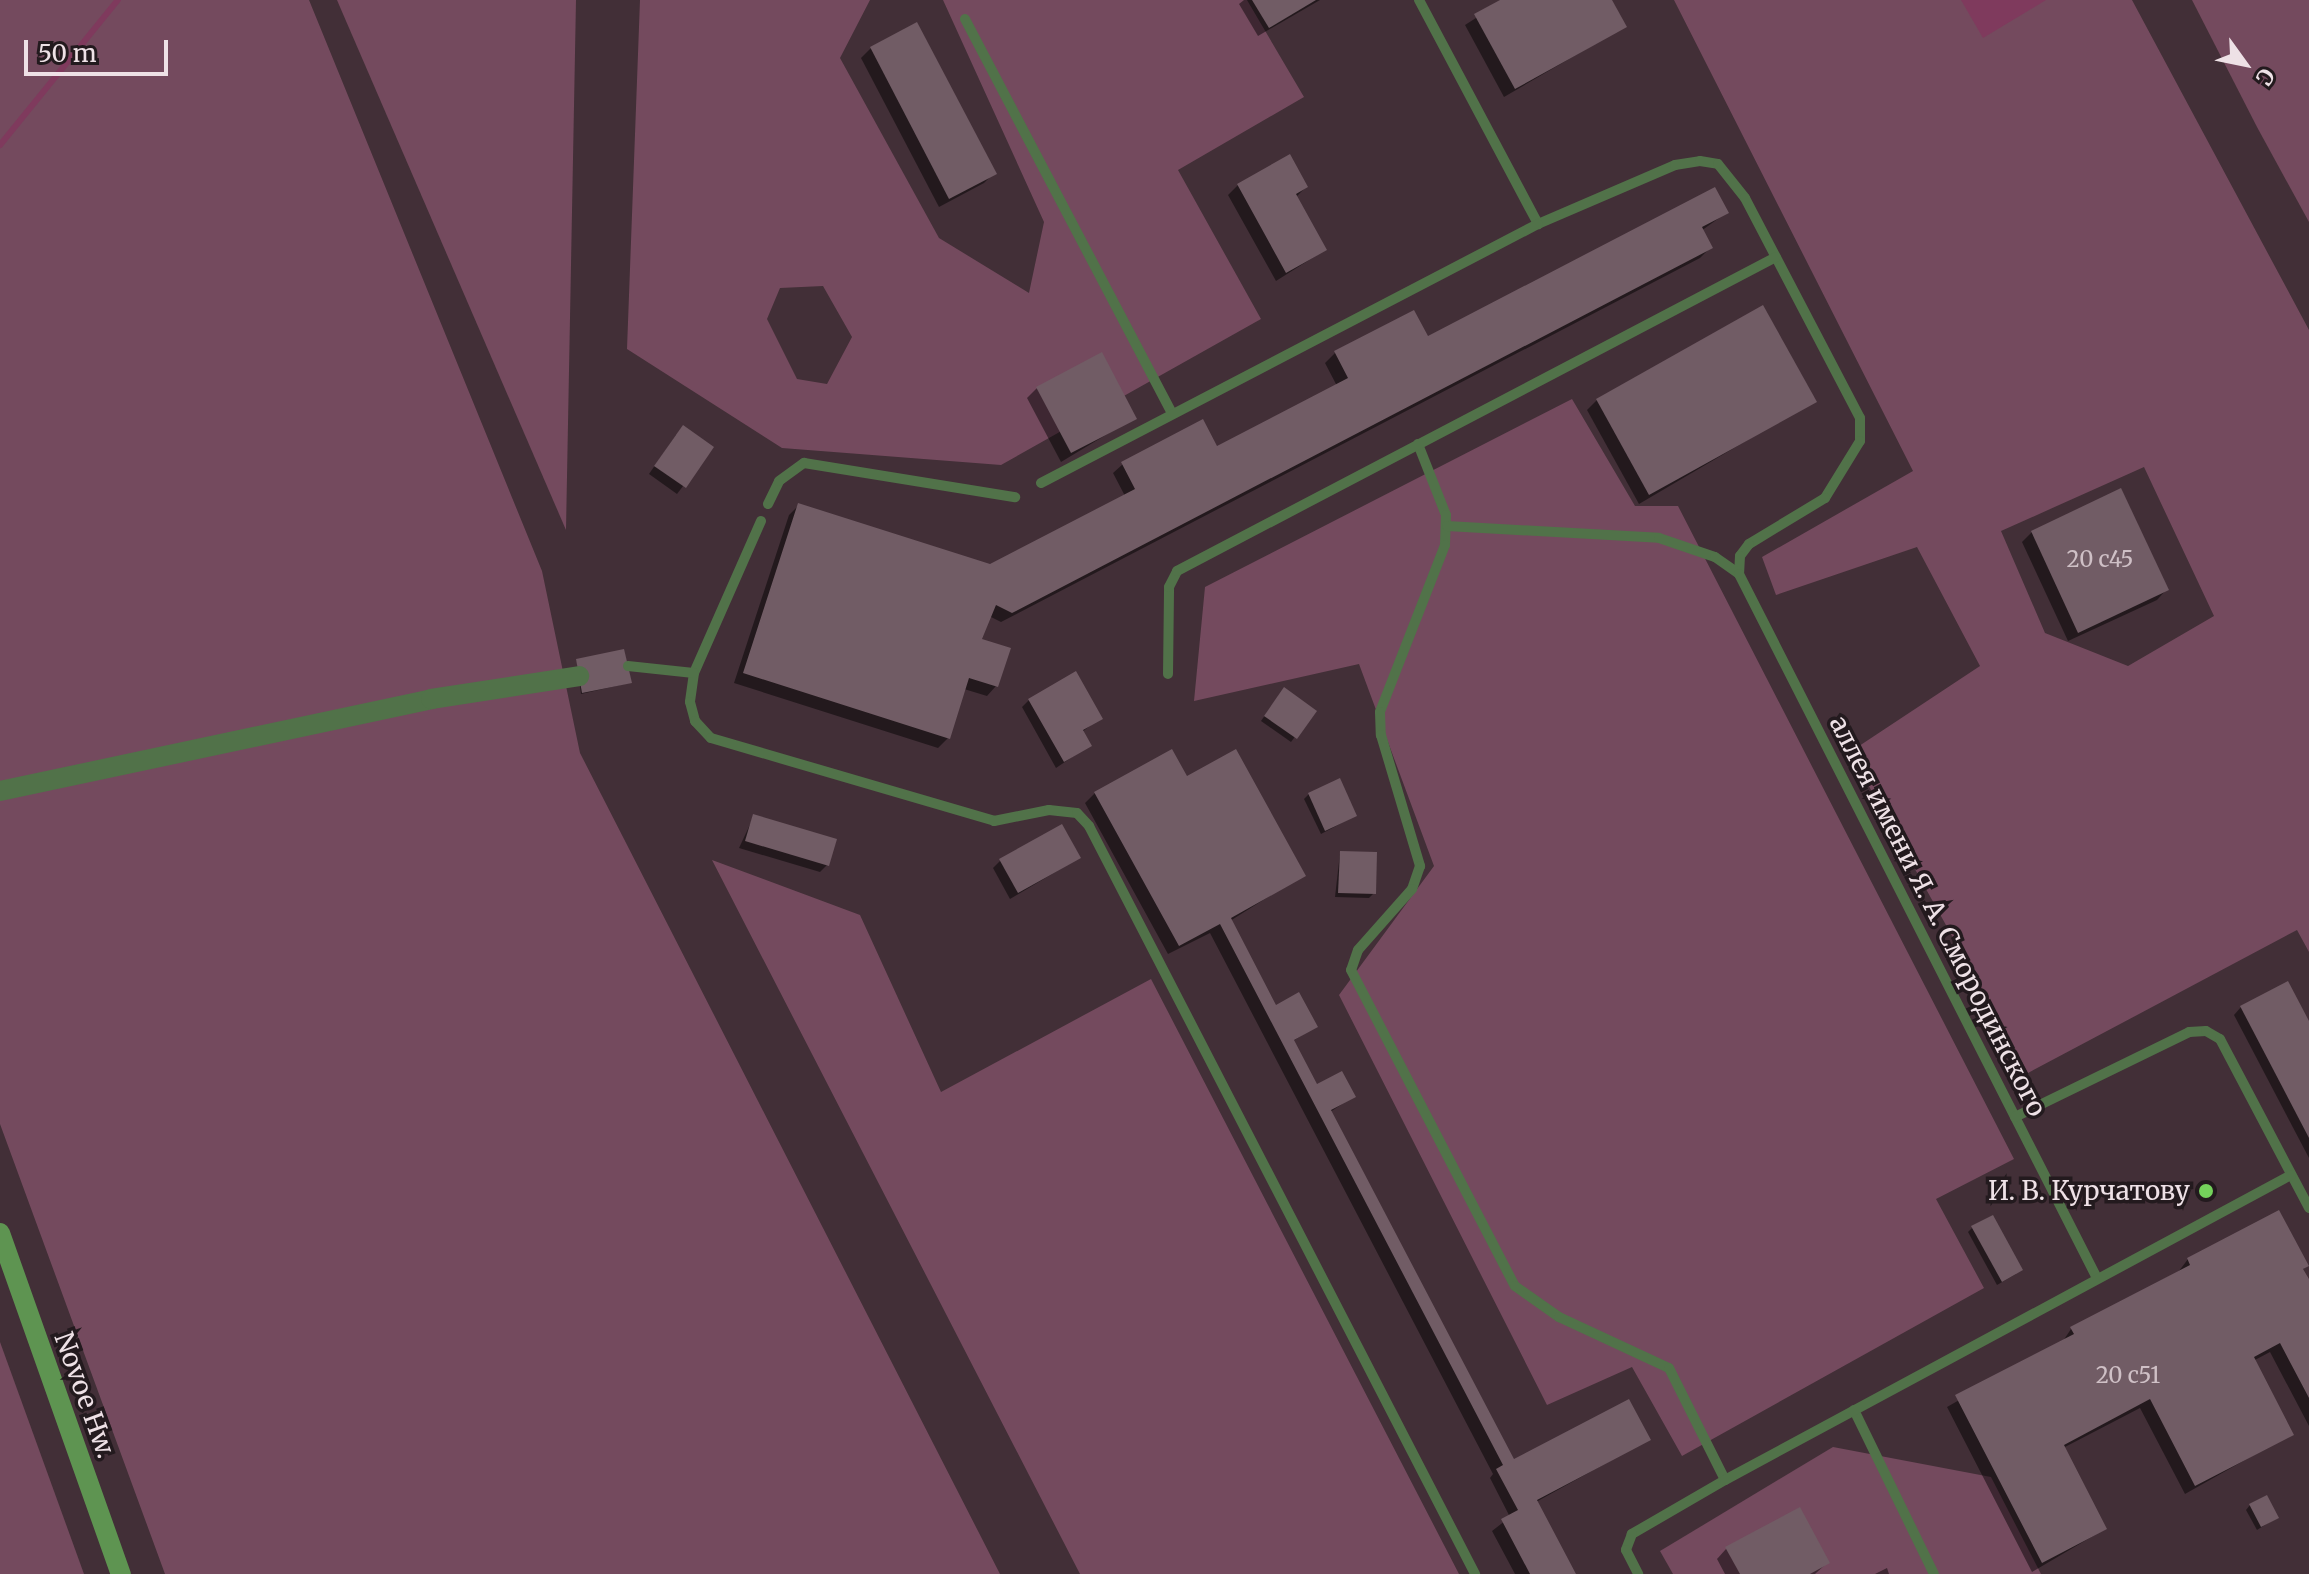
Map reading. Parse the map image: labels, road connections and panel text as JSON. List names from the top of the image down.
{
  "streets": {
    "main road": ["Novoe Hw."],
    "lane": ["аллея имени Я. А. Смородинского"]
  },
  "places": ["И. В. Курчатову"],
  "house_numbers": ["20 с45", "20 с51"],
  "scale_bar": "50 m",
  "north": "bottom right"
}
